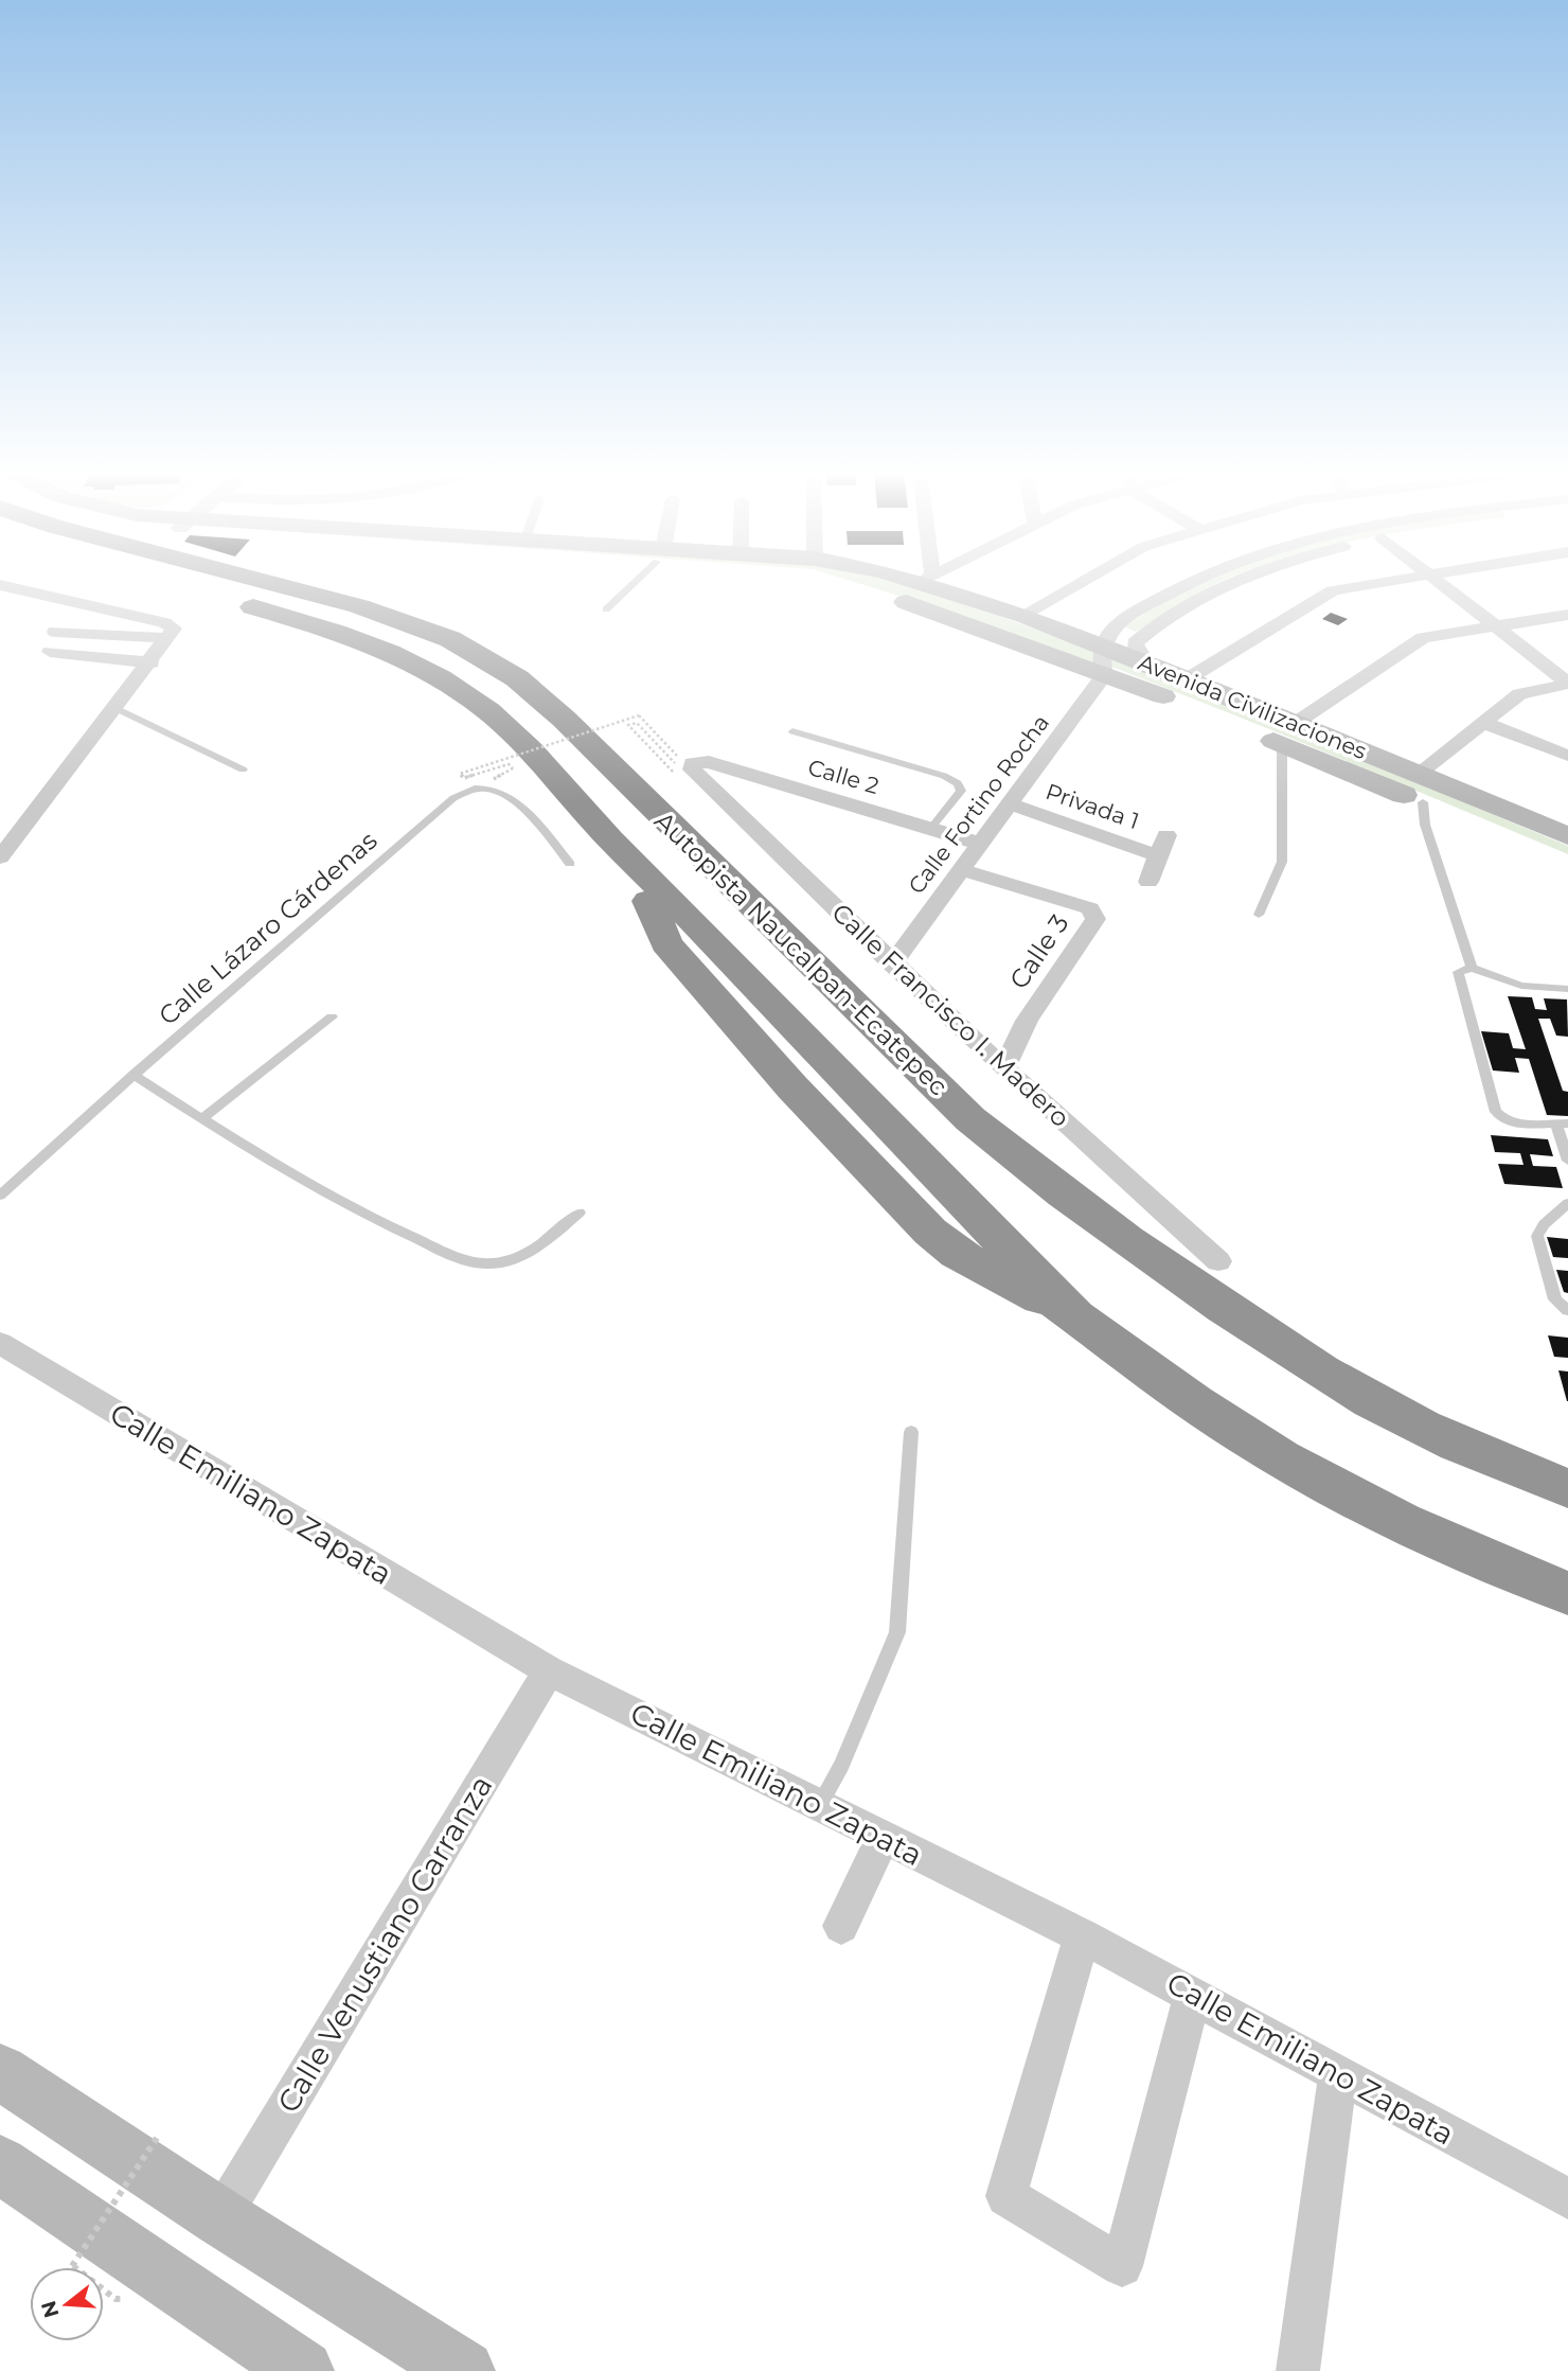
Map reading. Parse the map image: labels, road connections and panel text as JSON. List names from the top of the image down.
{
  "streets": {
    "highway": ["Autopista Naucalpan-Ecatepec"],
    "main road": ["Avenida Civilizaciones"],
    "street": [
      "Calle 2",
      "Calle Fortino Rocha",
      "Privada 1",
      "Calle 3",
      "Calle Francisco I. Madero",
      "Calle Emiliano Zapata",
      "Calle Venustiano Carranza"
    ],
    "lane": ["Calle Lázaro Cárdenas"]
  },
  "crossings": [
    ["Calle 2", "Calle Fortino Rocha"],
    ["Calle 2", "Calle Francisco I. Madero"],
    ["Calle Fortino Rocha", "Privada 1"],
    ["Calle Fortino Rocha", "Calle 3"],
    ["Calle Fortino Rocha", "Calle Francisco I. Madero"],
    ["Calle 3", "Calle Francisco I. Madero"],
    ["Calle Emiliano Zapata", "Calle Venustiano Carranza"]
  ],
  "north": "left"
}
